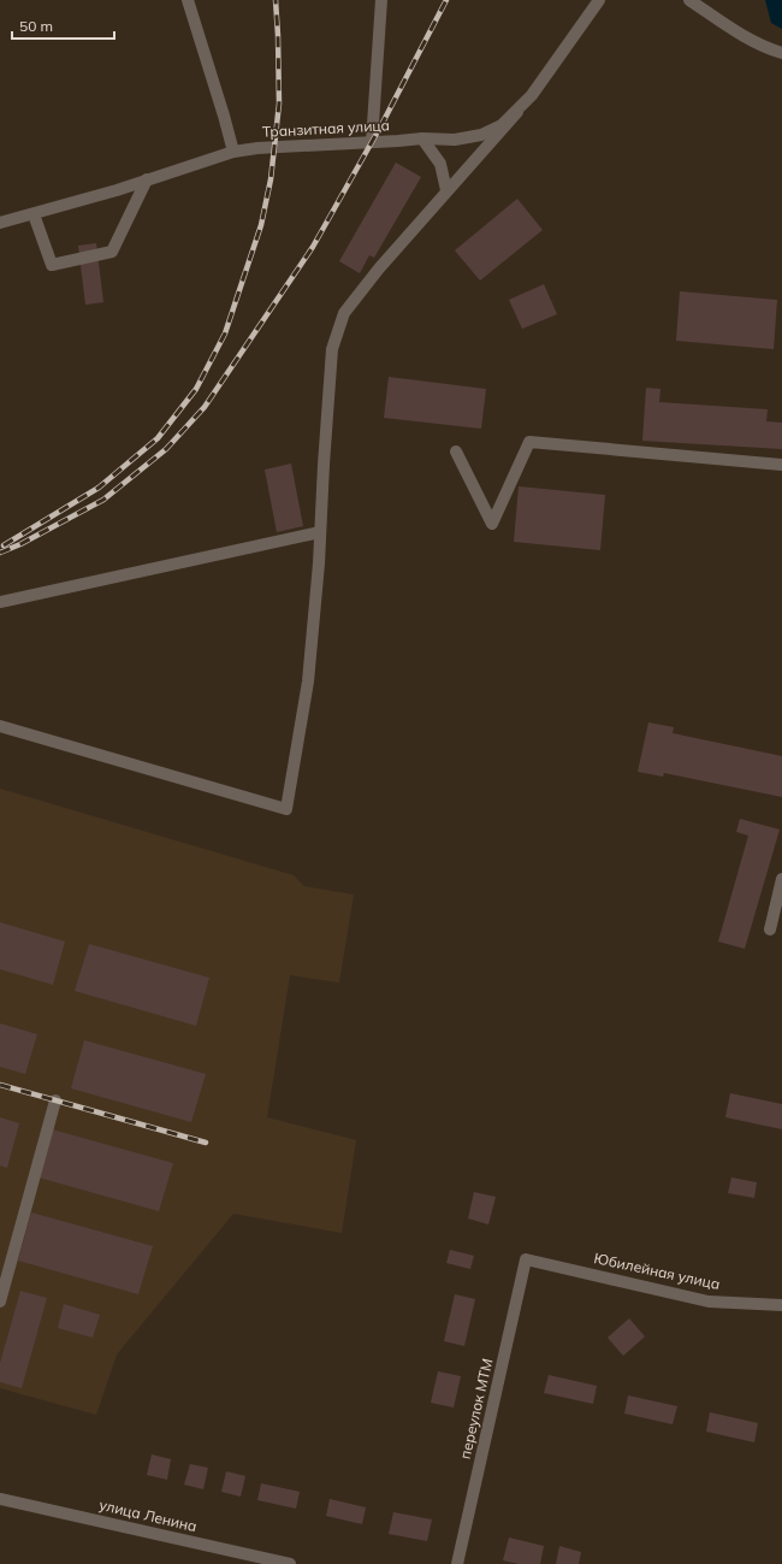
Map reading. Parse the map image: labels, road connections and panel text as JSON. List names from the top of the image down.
{
  "streets": {
    "street": [
      "Транзитная улица",
      "Юбилейная улица",
      "переулок МТМ",
      "улица Ленина"
    ]
  },
  "crossings": [
    ["Юбилейная улица", "переулок МТМ"]
  ],
  "scale_bar": "50 m"
}
